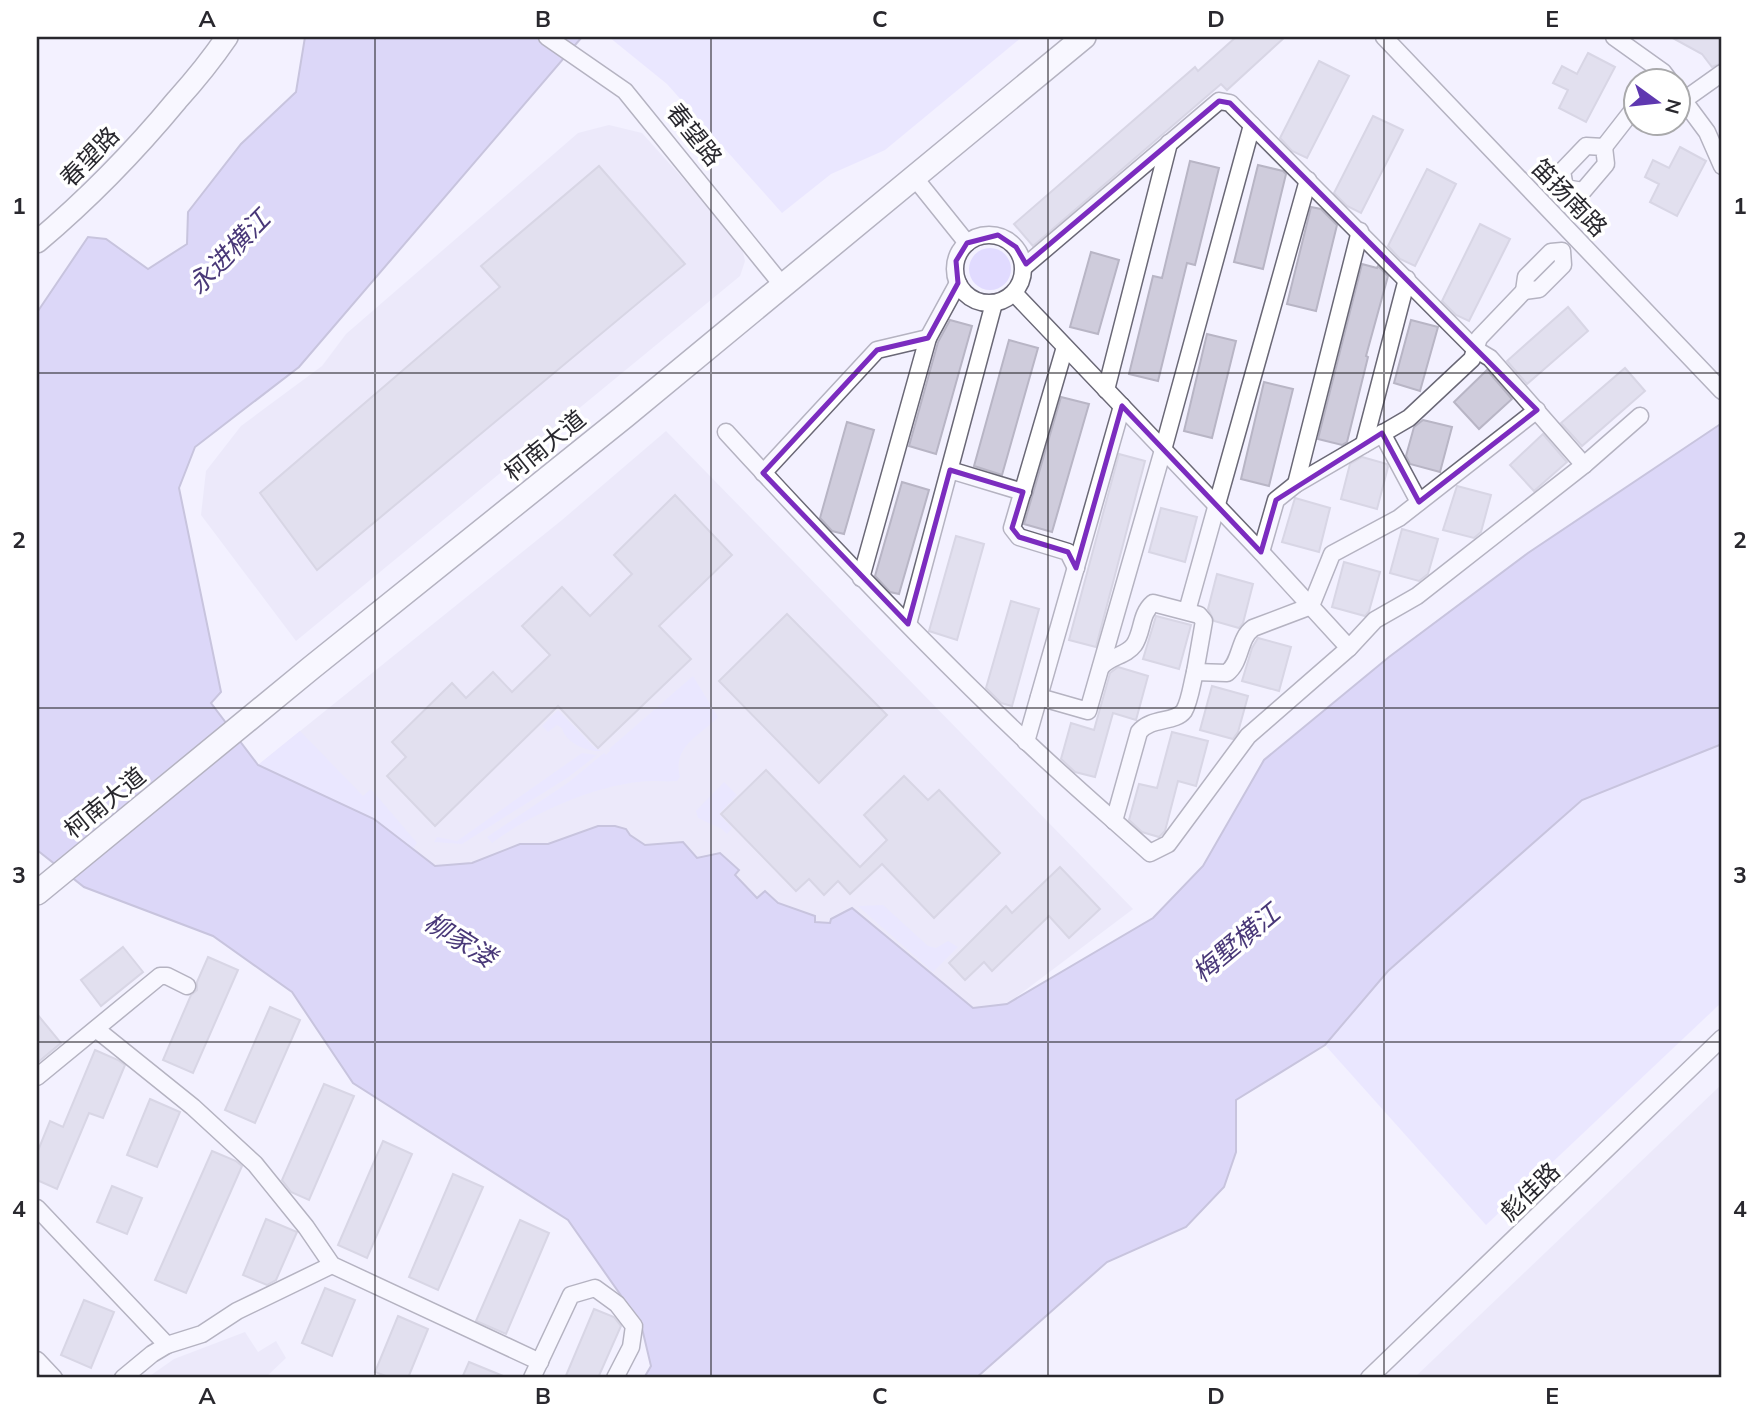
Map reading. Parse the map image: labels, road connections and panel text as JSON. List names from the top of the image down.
{
  "streets": {
    "main road": ["柯南大道"],
    "street": ["春望路", "笛扬南路", "彪佳路"]
  },
  "crossings": [
    ["春望路", "柯南大道"]
  ],
  "water": ["永进横江", "柳家溇", "梅墅横江"],
  "north": "right",
  "grid": {
    "columns": [
      "A",
      "B",
      "C",
      "D",
      "E"
    ],
    "rows": [
      "1",
      "2",
      "3",
      "4"
    ]
  }
}
